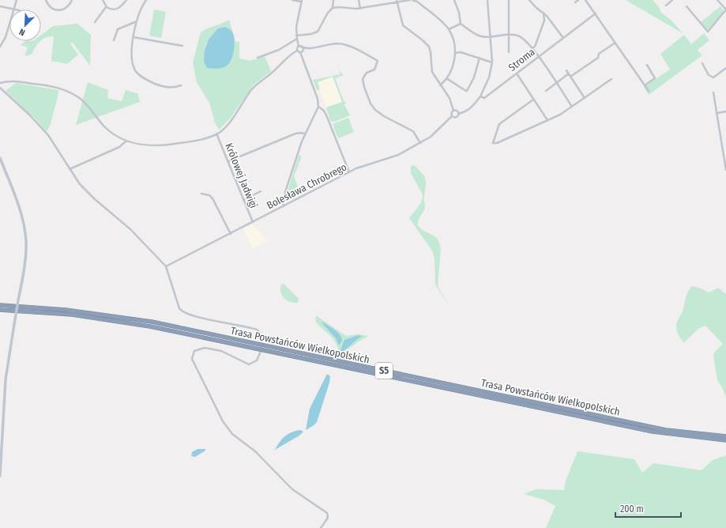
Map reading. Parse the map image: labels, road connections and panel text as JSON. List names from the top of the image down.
{
  "streets": {
    "highway": ["Trasa Powstańców Wielkopolskich", "S5"],
    "street": ["Stroma", "Królowej Jadwigi", "Bolesława Chrobrego"]
  },
  "crossings": [
    ["Stroma", "Bolesława Chrobrego"],
    ["Królowej Jadwigi", "Bolesława Chrobrego"]
  ],
  "scale_bar": "200 m",
  "north": "bottom left"
}
